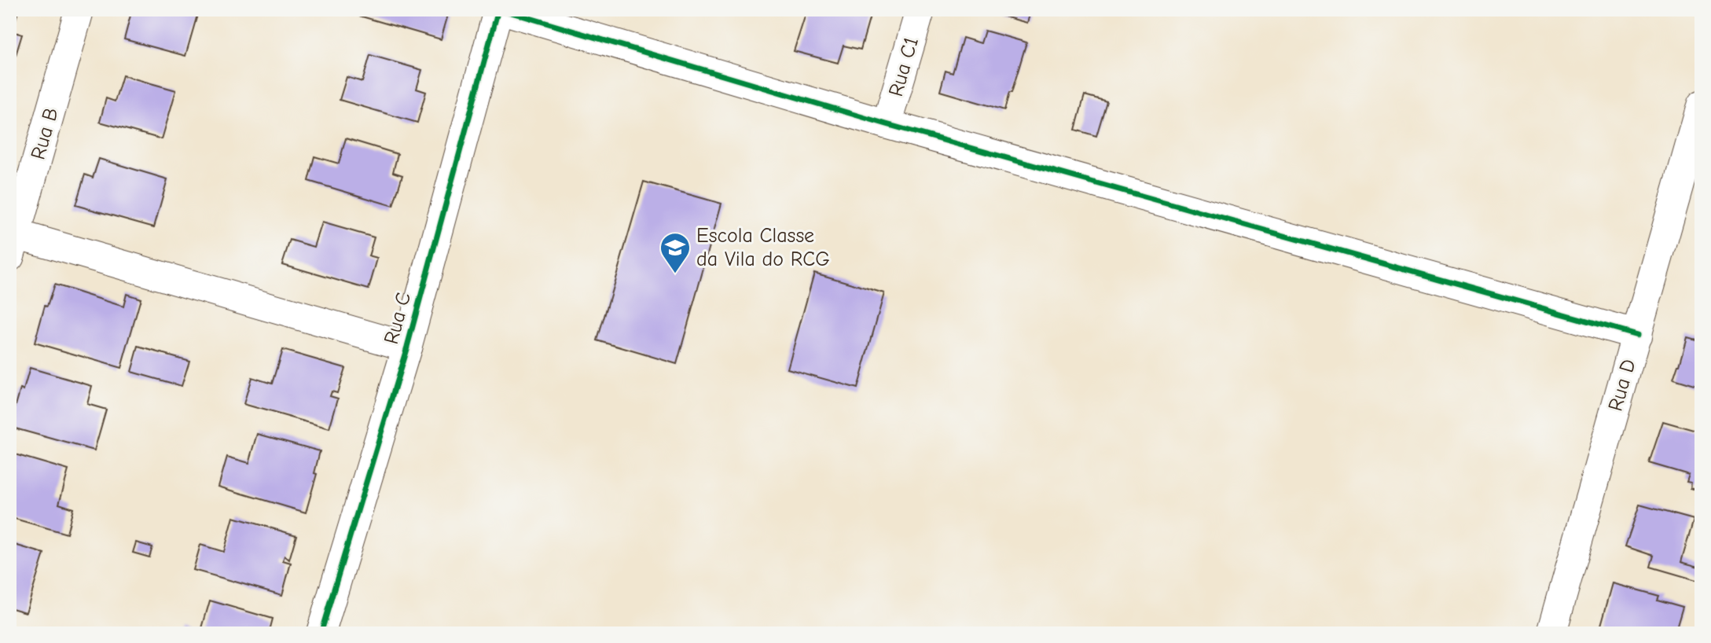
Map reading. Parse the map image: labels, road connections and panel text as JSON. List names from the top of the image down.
{
  "streets": {
    "street": [
      "Rua C1",
      "Rua B",
      "Rua C",
      "Rua D"
    ]
  },
  "places": {
    "school or university": ["Escola Classe da Vila do RCG"]
  }
}
